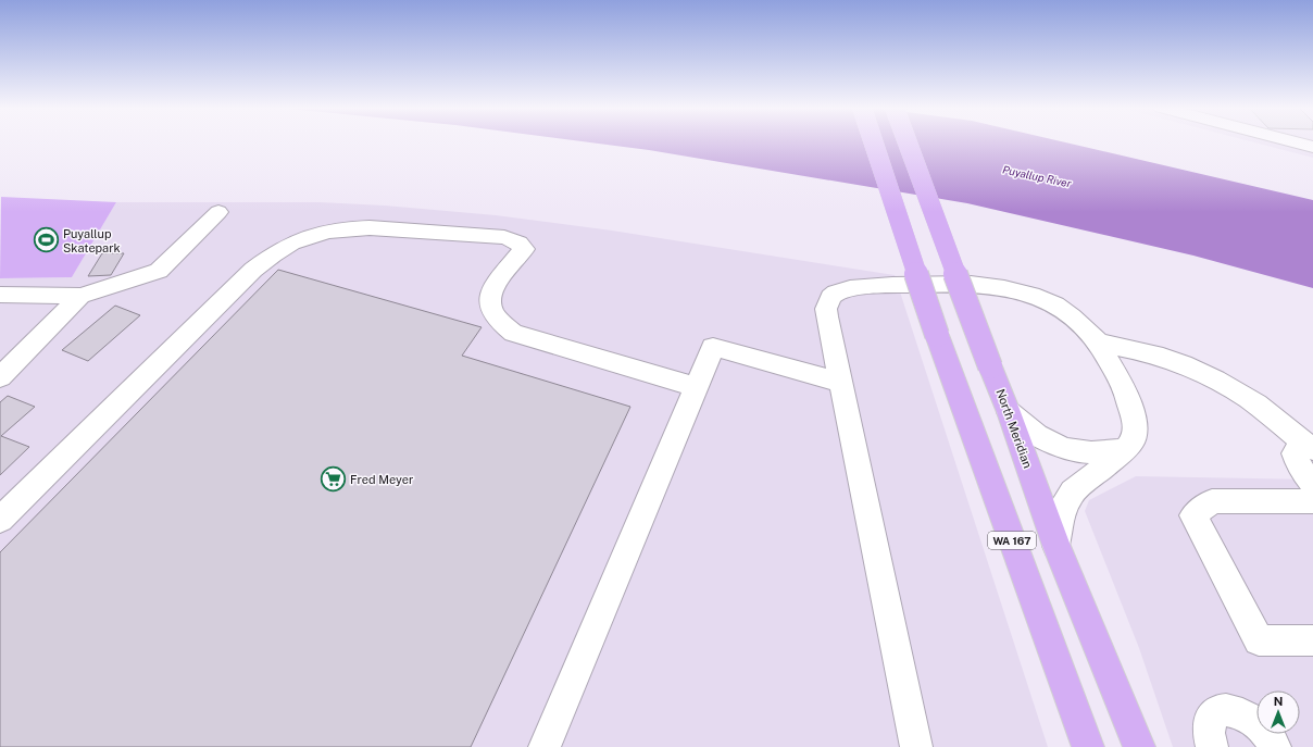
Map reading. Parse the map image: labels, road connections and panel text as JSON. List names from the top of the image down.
{
  "streets": {
    "main road": ["North Meridian", "WA 167"]
  },
  "water": ["Puyallup River"],
  "places": {
    "sports": ["Puyallup Skatepark"],
    "supermarket": ["Fred Meyer"]
  },
  "north": "top"
}
